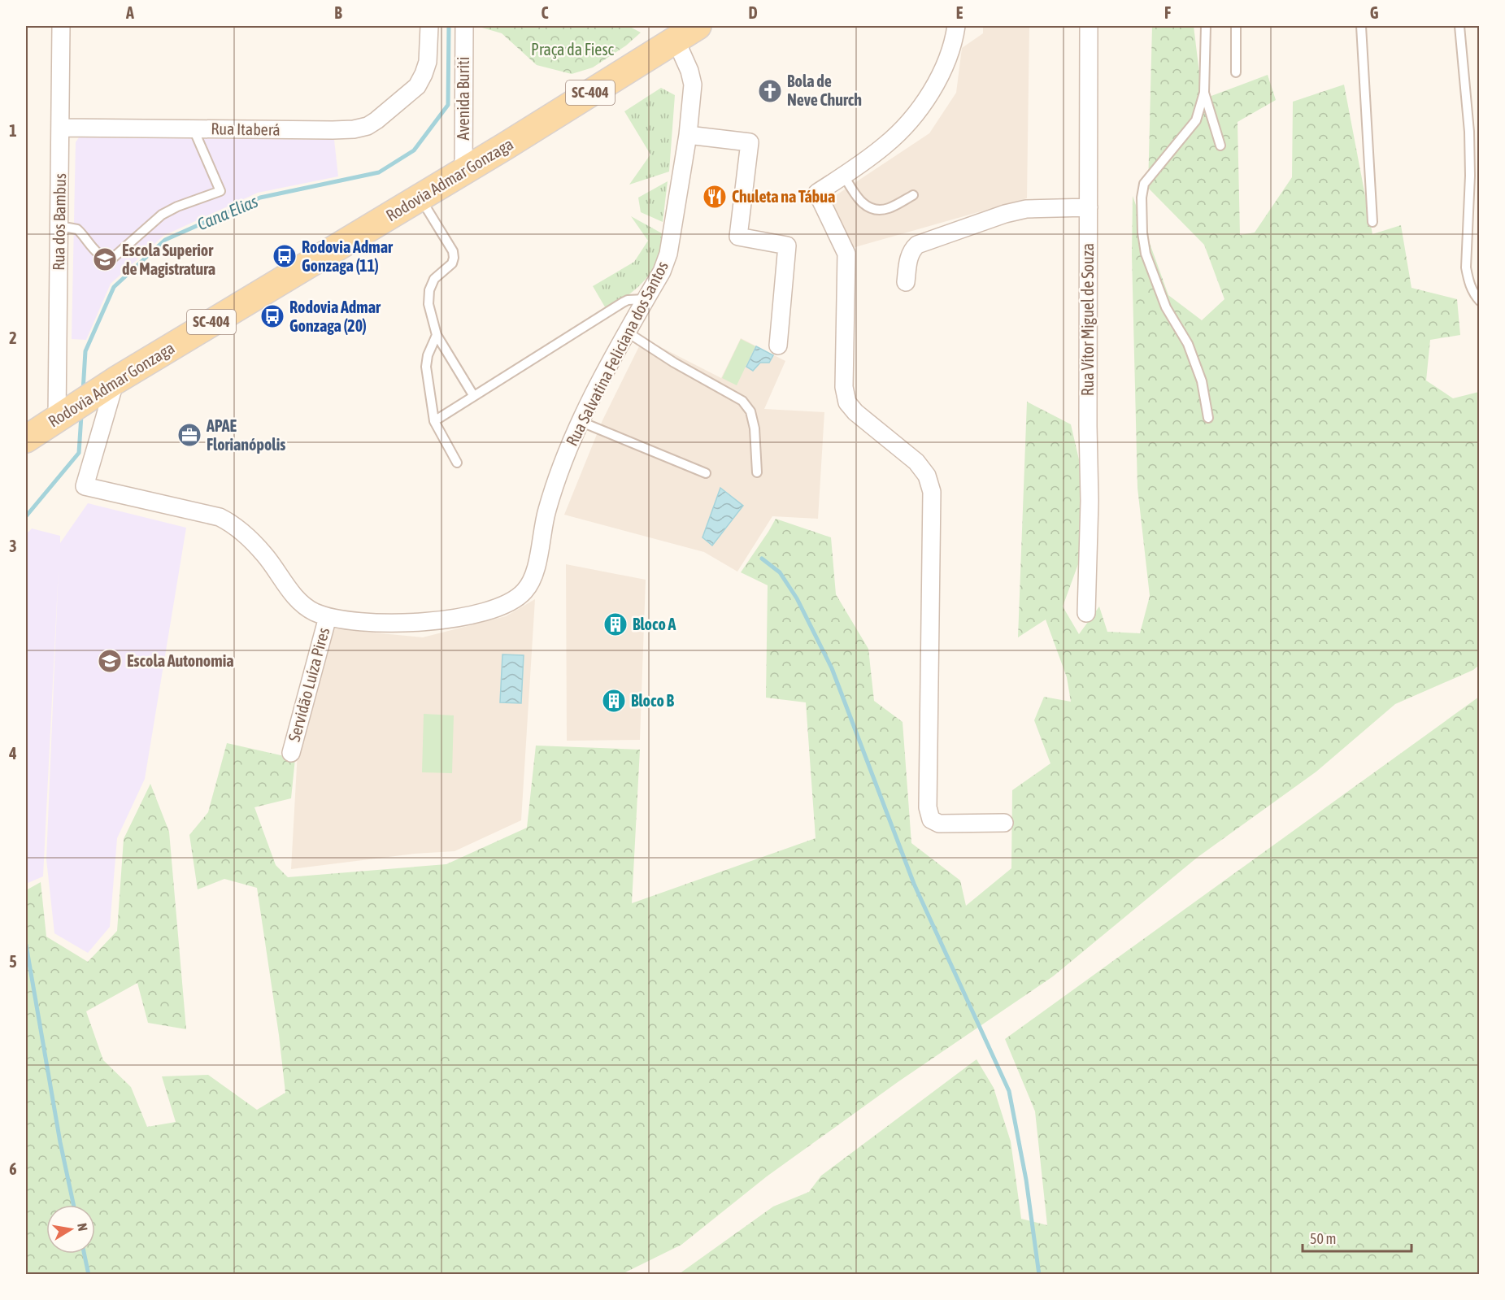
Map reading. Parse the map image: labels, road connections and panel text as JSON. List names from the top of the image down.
{
  "streets": {
    "main road": ["SC-404", "Rodovia Admar Gonzaga"],
    "street": [
      "Avenida Buriti",
      "Rua Itaberá",
      "Rua dos Bambus",
      "Rua Vítor Miguel de Souza",
      "Rua Salvatina Feliciana dos Santos",
      "Servidão Luíza Pires"
    ]
  },
  "crossings": [
    ["Avenida Buriti", "Rodovia Admar Gonzaga"],
    ["Rua Itaberá", "Rua dos Bambus"],
    ["Rodovia Admar Gonzaga", "Rua dos Bambus"],
    ["Rodovia Admar Gonzaga", "Rua Salvatina Feliciana dos Santos"],
    ["Rua Salvatina Feliciana dos Santos", "Servidão Luíza Pires"]
  ],
  "water": ["Cana Elias"],
  "parks": ["Praça da Fiesc"],
  "places": {
    "church": ["Bola de Neve Church"],
    "restaurant": ["Chuleta na Tábua"],
    "bus stop": ["Rodovia Admar Gonzaga (11)", "Rodovia Admar Gonzaga (20)"],
    "school or university": ["Escola Superior de Magistratura", "Escola Autonomia"],
    "office": ["APAE Florianópolis"],
    "building": ["Bloco A", "Bloco B"]
  },
  "scale_bar": "50 m",
  "north": "right",
  "grid": {
    "columns": [
      "A",
      "B",
      "C",
      "D",
      "E",
      "F",
      "G"
    ],
    "rows": [
      "1",
      "2",
      "3",
      "4",
      "5",
      "6"
    ]
  }
}
